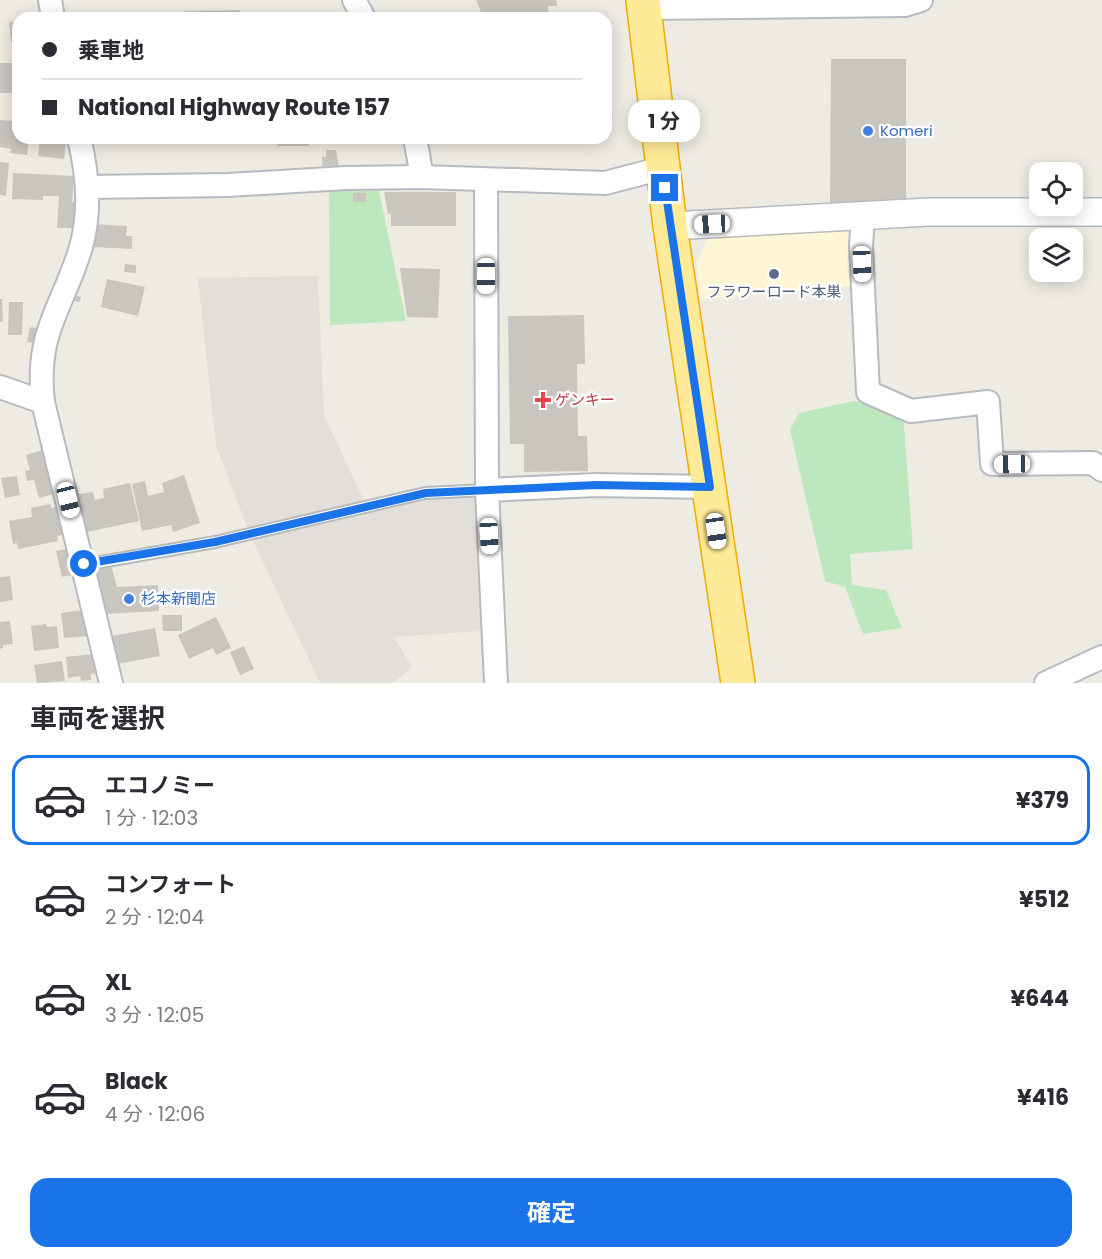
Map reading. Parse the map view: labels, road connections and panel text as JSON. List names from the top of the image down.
{
  "places": {
    "other": ["Komeri", "フラワーロード本巣", "杉本新聞店"],
    "health": ["ゲンキー"]
  },
  "page": {
    "banner": ["乗車地", "National Highway Route 157"],
    "bubble": "1 分",
    "heading": "車両を選択",
    "list": [
      {
        "name": "エコノミー",
        "note": "1 分 · 12:03",
        "value": "¥379"
      },
      {
        "name": "コンフォート",
        "note": "2 分 · 12:04",
        "value": "¥512"
      },
      {
        "name": "XL",
        "note": "3 分 · 12:05",
        "value": "¥644"
      },
      {
        "name": "Black",
        "note": "4 分 · 12:06",
        "value": "¥416"
      }
    ],
    "buttons": "確定"
  }
}
